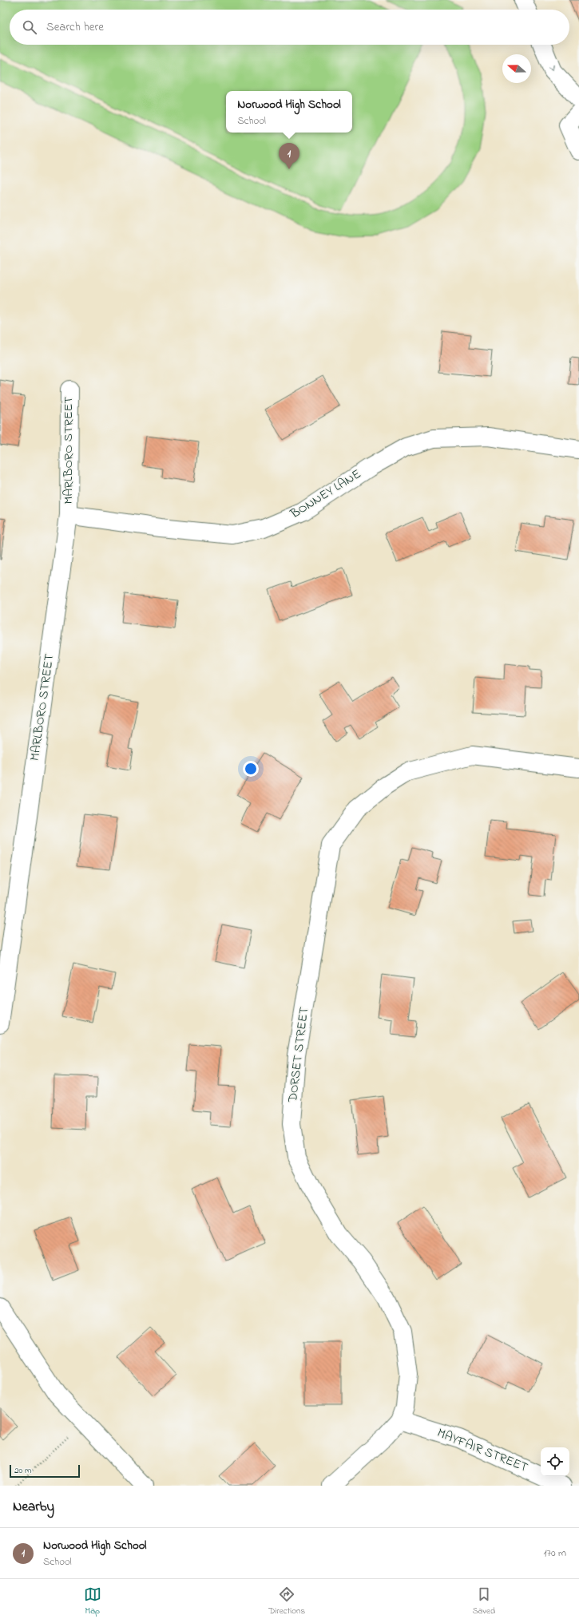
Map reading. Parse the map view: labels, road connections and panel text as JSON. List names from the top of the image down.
{
  "streets": {
    "street": [
      "MARLBORO STREET",
      "BONNEY LANE",
      "DORSET STREET",
      "MAYFAIR STREET"
    ]
  },
  "crossings": [
    ["MARLBORO STREET", "BONNEY LANE"],
    ["DORSET STREET", "MAYFAIR STREET"]
  ],
  "scale_bar": "20 m",
  "north": "left",
  "page": {
    "search": "Search here",
    "popup": ["Norwood High School", "School"],
    "pins": "1",
    "scale": "20 m",
    "heading": "Nearby",
    "list": [
      {
        "mark": "1",
        "name": "Norwood High School",
        "note": "School",
        "value": "170 m"
      }
    ],
    "nav": ["Map", "Directions", "Saved"]
  }
}
